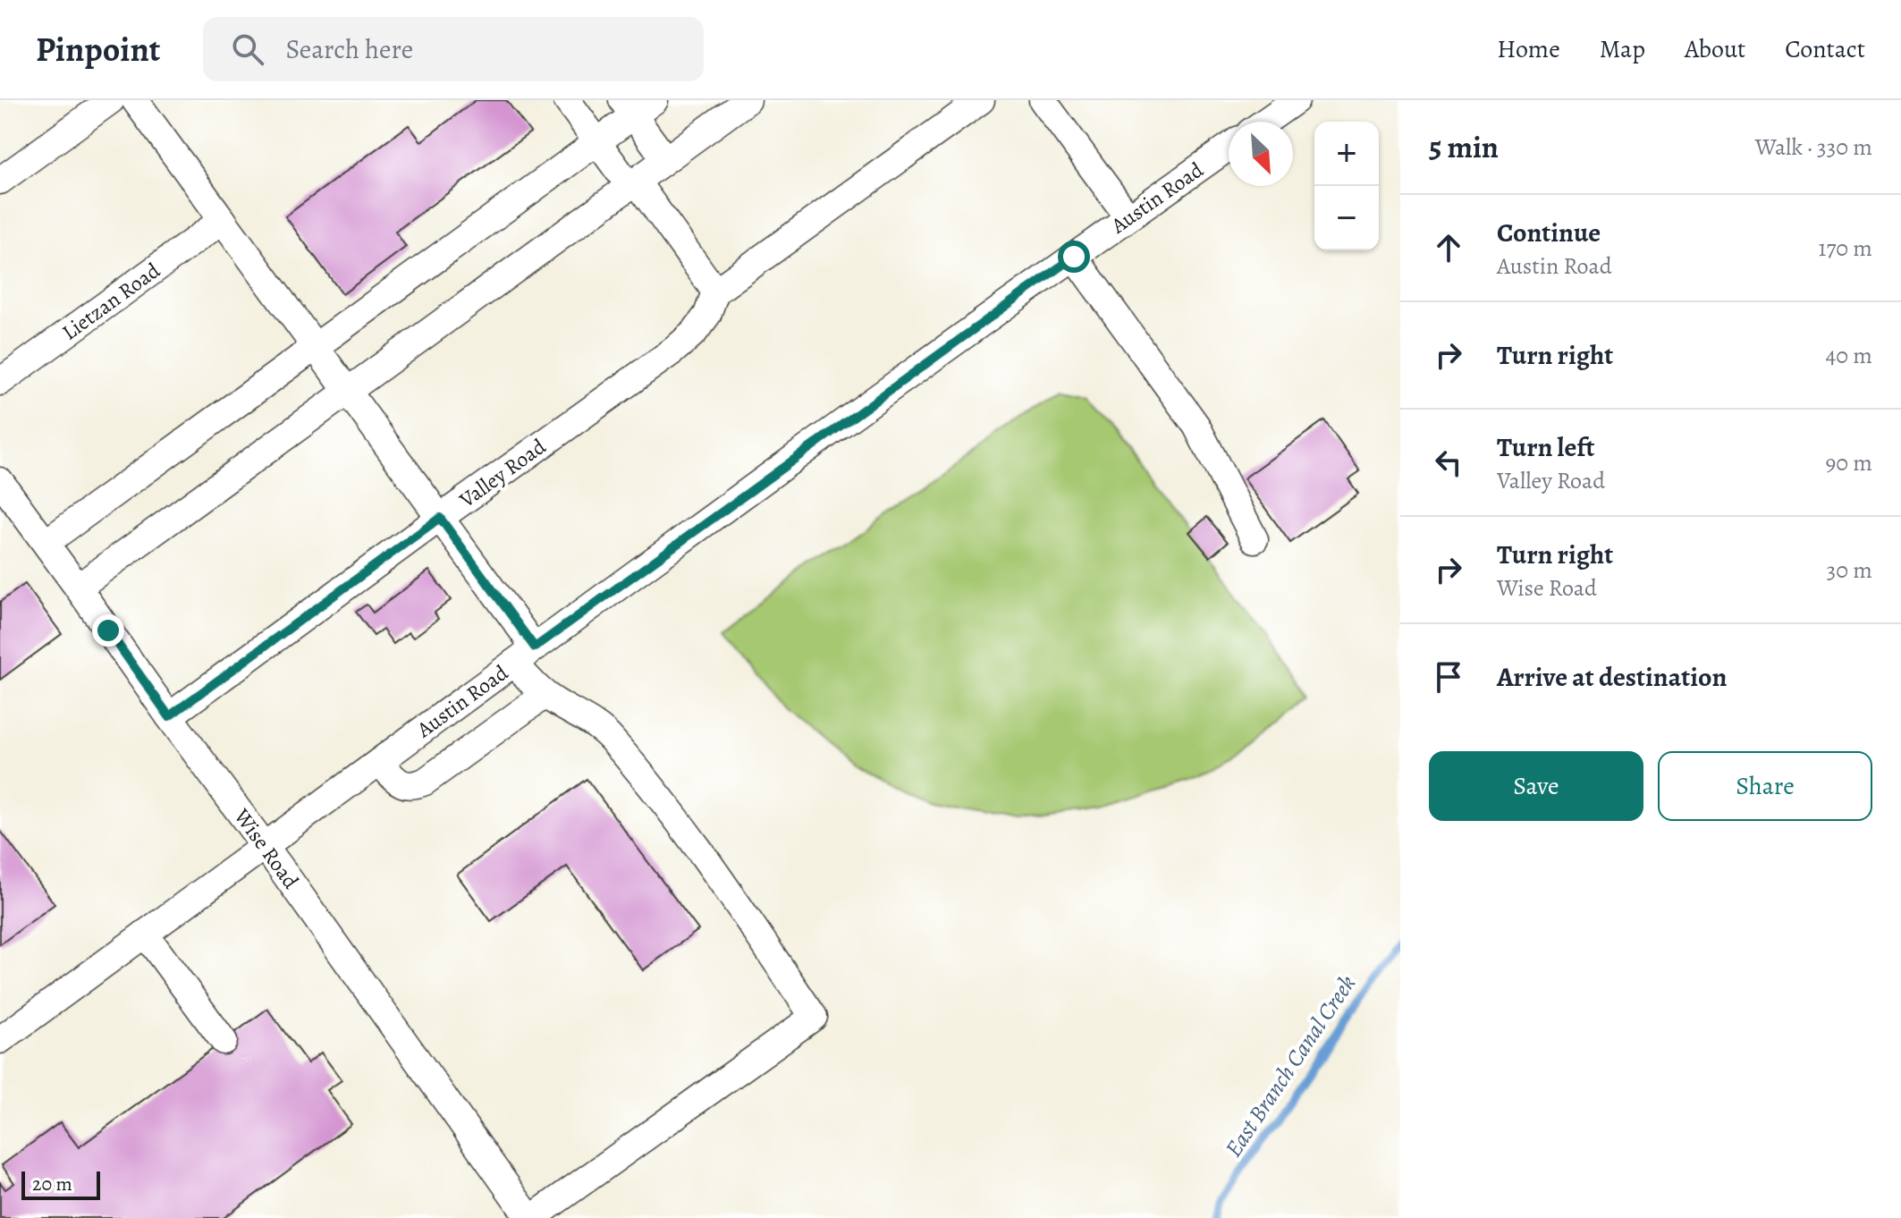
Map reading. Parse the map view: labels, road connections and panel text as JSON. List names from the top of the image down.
{
  "streets": {
    "street": [
      "Austin Road",
      "Lietzan Road",
      "Valley Road",
      "Wise Road"
    ]
  },
  "crossings": [
    ["Austin Road", "Wise Road"],
    ["Valley Road", "Wise Road"]
  ],
  "water": ["East Branch Canal Creek"],
  "scale_bar": "20 m",
  "north": "bottom right",
  "page": {
    "header": "Pinpoint",
    "search": "Search here",
    "nav": [
      "Home",
      "Map",
      "About",
      "Contact"
    ],
    "heading": ["5 min", "Walk · 330 m"],
    "map_buttons": ["+", "−"],
    "list": [
      ["Continue", "Austin Road", "170 m"],
      ["Turn right", "40 m"],
      ["Turn left", "Valley Road", "90 m"],
      ["Turn right", "Wise Road", "30 m"],
      "Arrive at destination"
    ],
    "buttons": ["Save", "Share"],
    "scale": "20 m"
  }
}
